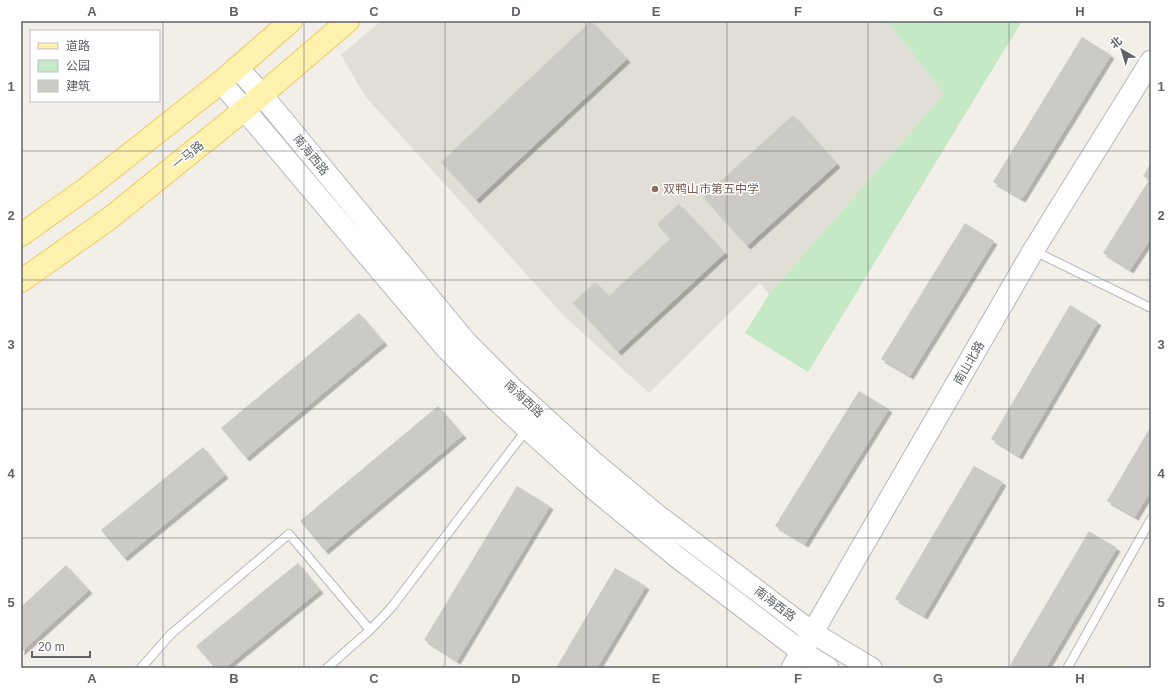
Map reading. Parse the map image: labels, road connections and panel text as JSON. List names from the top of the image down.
{
  "streets": {
    "main road": ["一马路"],
    "street": ["南海西路", "南山北路"]
  },
  "crossings": [
    ["一马路", "南海西路"],
    ["南海西路", "南山北路"]
  ],
  "places": ["双鸭山市第五中学"],
  "legend": ["道路", "公园", "建筑"],
  "scale_bar": "20 m",
  "north": "top left",
  "grid": {
    "columns": [
      "A",
      "B",
      "C",
      "D",
      "E",
      "F",
      "G",
      "H"
    ],
    "rows": [
      "1",
      "2",
      "3",
      "4",
      "5"
    ]
  }
}
